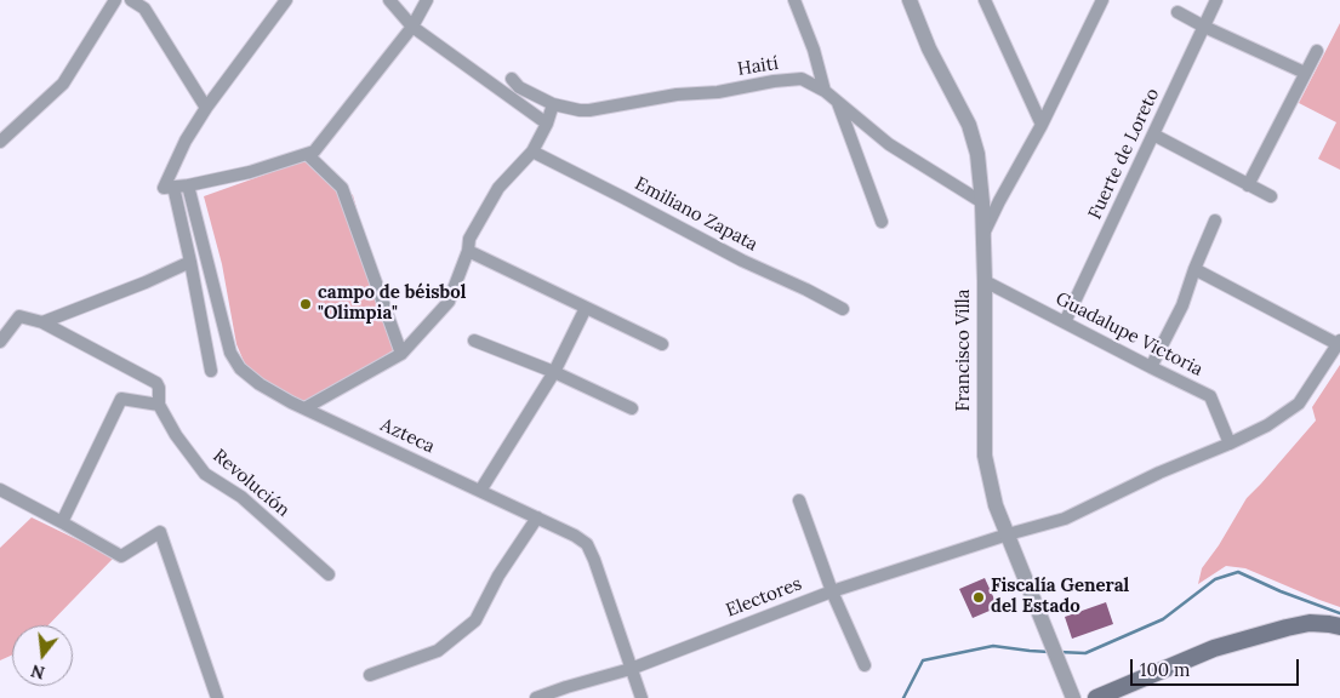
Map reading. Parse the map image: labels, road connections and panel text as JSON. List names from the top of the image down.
{
  "streets": {
    "street": [
      "Haití",
      "Fuerte de Loreto",
      "Emiliano Zapata",
      "Guadalupe Victoria",
      "Francisco Villa",
      "Azteca",
      "Revolución",
      "Electores"
    ]
  },
  "crossings": [
    ["Haití", "Francisco Villa"],
    ["Fuerte de Loreto", "Guadalupe Victoria"],
    ["Guadalupe Victoria", "Francisco Villa"],
    ["Guadalupe Victoria", "Electores"],
    ["Francisco Villa", "Electores"],
    ["Azteca", "Electores"]
  ],
  "places": ["campo de béisbol \"Olimpia\"", "Fiscalía General del Estado"],
  "scale_bar": "100 m",
  "north": "bottom"
}
